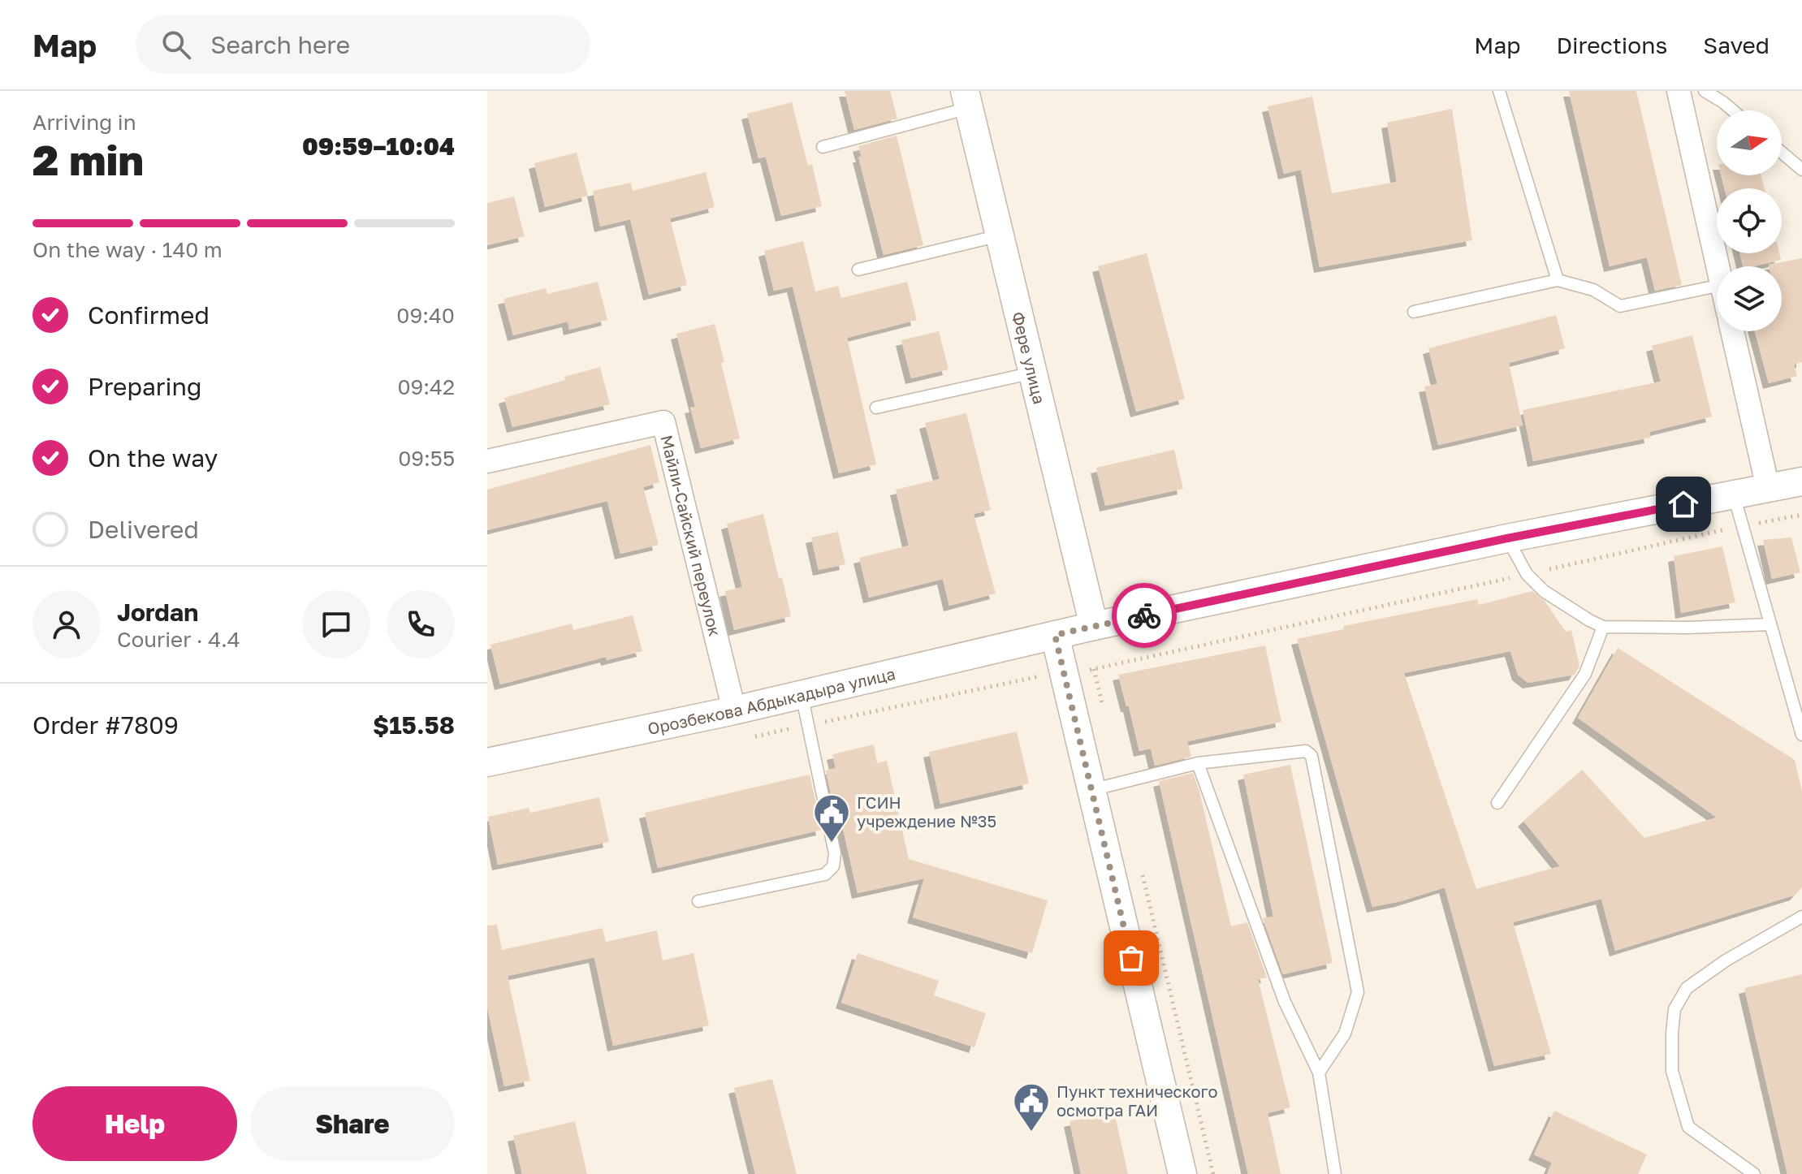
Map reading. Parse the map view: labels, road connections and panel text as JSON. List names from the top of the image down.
{
  "streets": {
    "street": ["Фере улица", "Майли-Сайский переулок", "Орозбекова Абдыкадыра улица"]
  },
  "crossings": [
    ["Фере улица", "Орозбекова Абдыкадыра улица"],
    ["Майли-Сайский переулок", "Орозбекова Абдыкадыра улица"]
  ],
  "places": {
    "public building": ["ГСИН учреждение №35", "Пункт технического осмотра ГАИ"]
  },
  "north": "right",
  "page": {
    "header": "Map",
    "search": "Search here",
    "nav": ["Map", "Directions", "Saved"],
    "heading": ["2 min", "Arriving in", "09:59–10:04"],
    "panel": [
      "Jordan",
      "Courier · 4.4",
      "Order #7809",
      "$15.58"
    ],
    "bar": "On the way · 140 m",
    "list": [
      ["Confirmed", "09:40"],
      ["Preparing", "09:42"],
      ["On the way", "09:55"],
      "Delivered"
    ],
    "buttons": ["Help", "Share"]
  }
}
